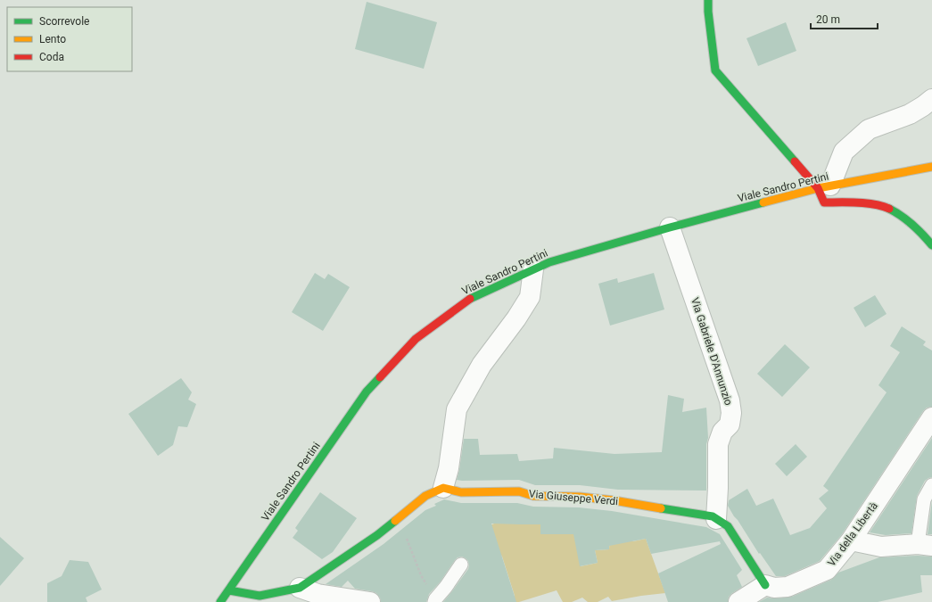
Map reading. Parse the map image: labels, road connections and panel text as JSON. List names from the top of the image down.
{
  "streets": {
    "street": [
      "Viale Sandro Pertini",
      "Via Gabriele D'Annunzio",
      "Via Giuseppe Verdi",
      "Via della Libertà"
    ]
  },
  "crossings": [
    ["Viale Sandro Pertini", "Via Gabriele D'Annunzio"],
    ["Via Gabriele D'Annunzio", "Via Giuseppe Verdi"],
    ["Via Giuseppe Verdi", "Via della Libertà"]
  ],
  "legend": ["Scorrevole", "Lento", "Coda"],
  "scale_bar": "20 m"
}
